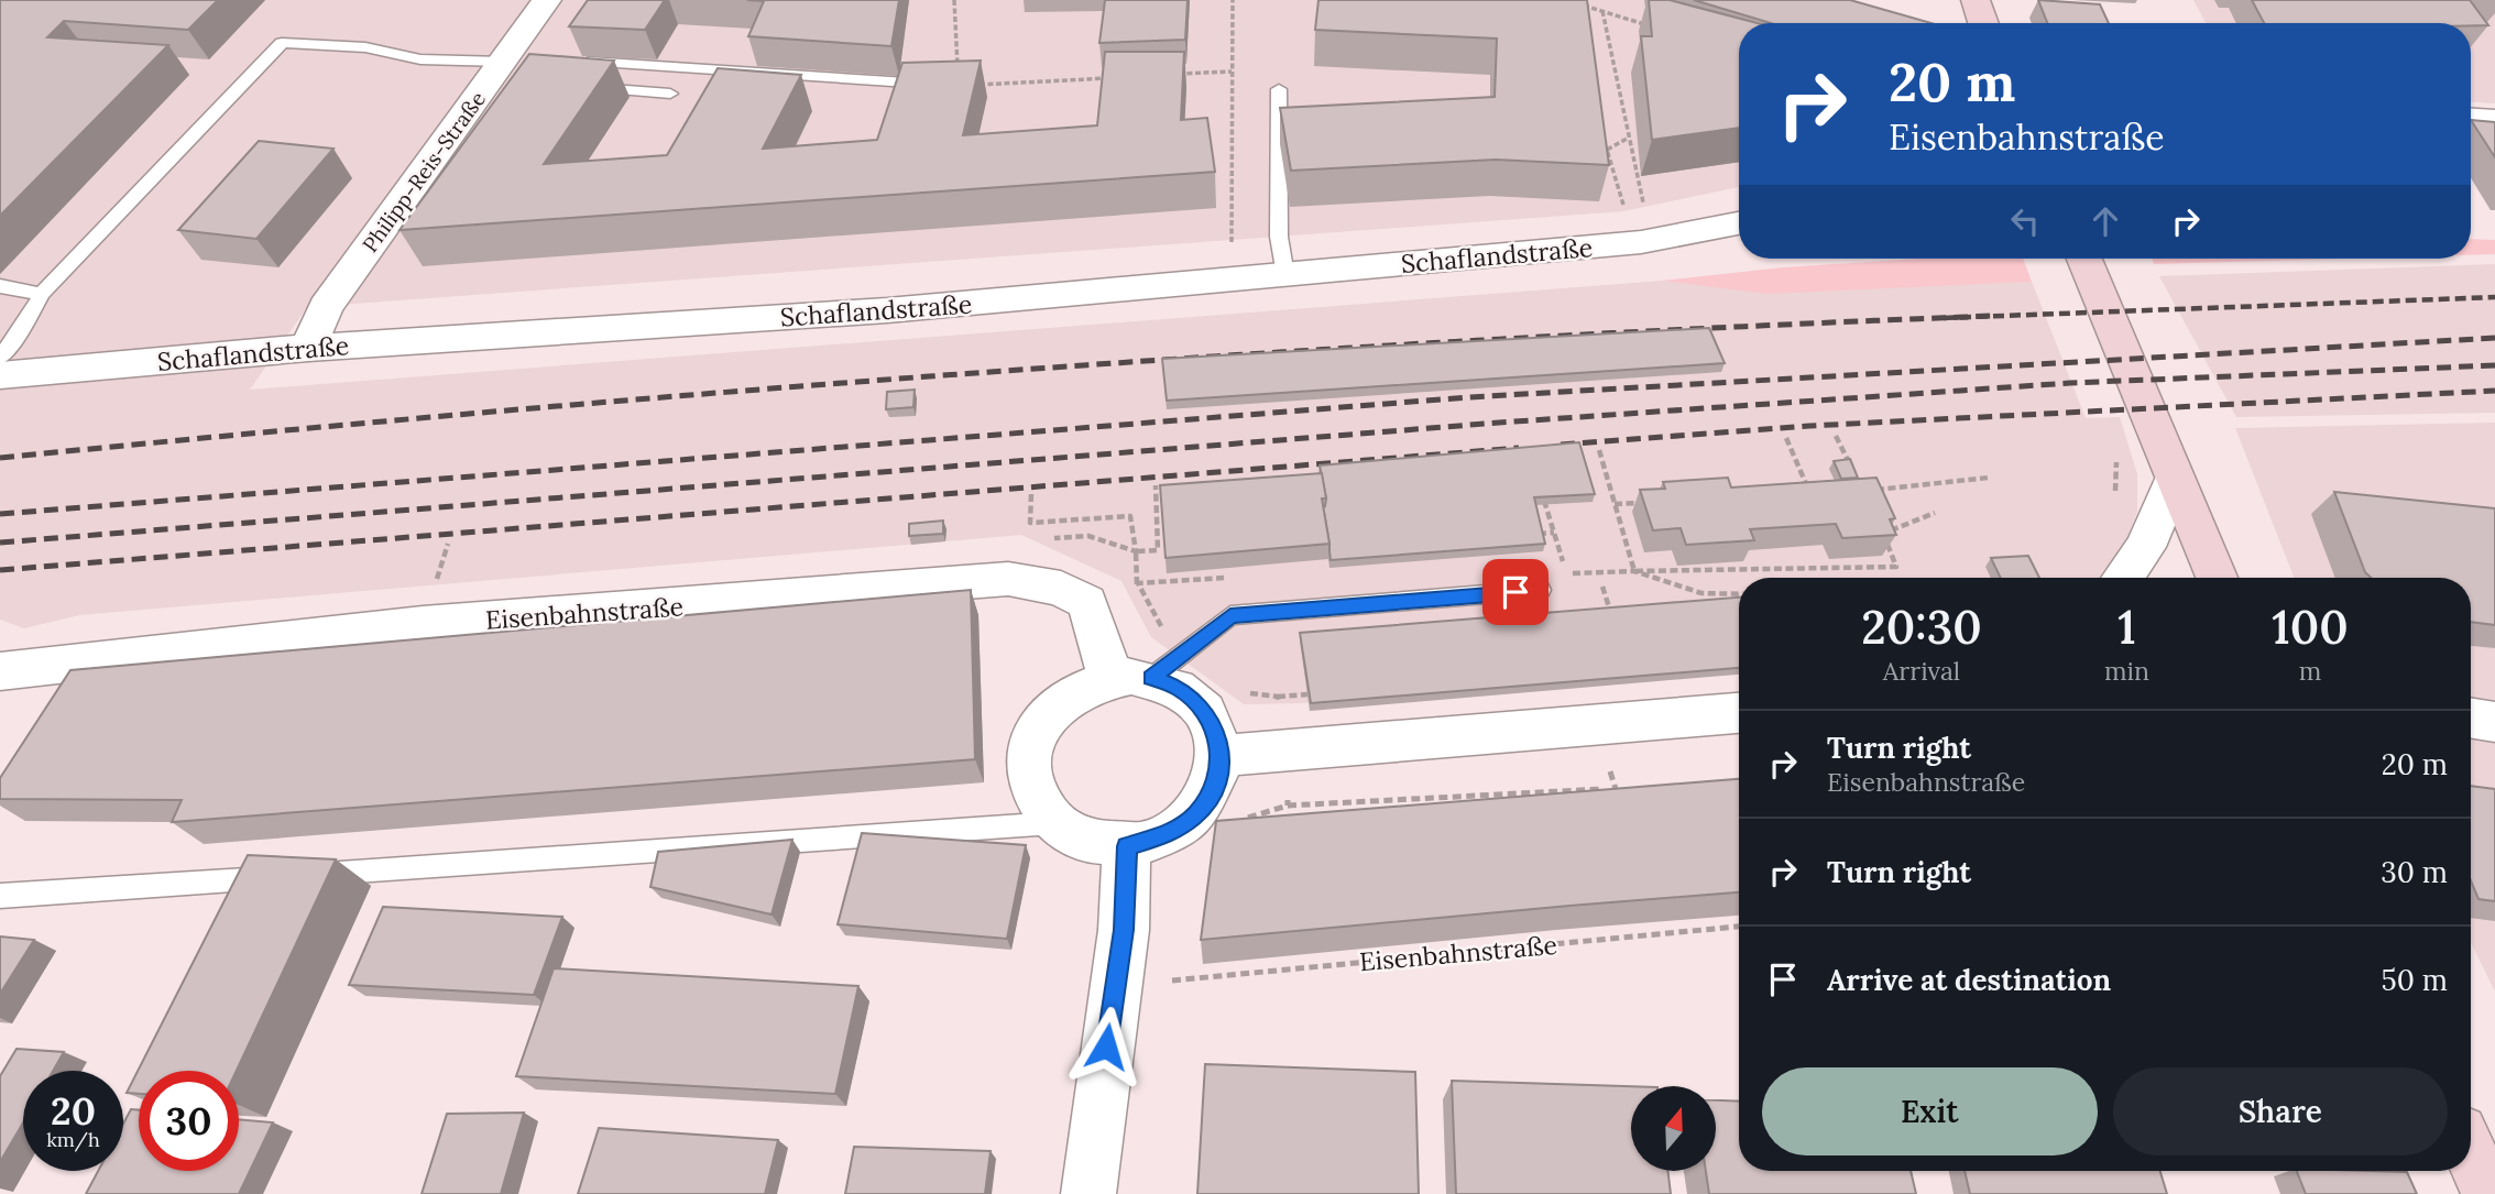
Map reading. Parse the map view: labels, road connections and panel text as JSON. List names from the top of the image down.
{
  "streets": {
    "street": ["Philipp-Reis-Straße", "Schaflandstraße", "Eisenbahnstraße"]
  },
  "crossings": [
    ["Philipp-Reis-Straße", "Schaflandstraße"]
  ],
  "north": "top",
  "page": {
    "turn": ["20 m", "Eisenbahnstraße"],
    "eta": [
      "20:30",
      "Arrival",
      "1",
      "min",
      "100",
      "m"
    ],
    "list": [
      {
        "name": "Turn right",
        "note": "Eisenbahnstraße",
        "value": "20 m"
      },
      {
        "name": "Turn right",
        "value": "30 m"
      },
      {
        "name": "Arrive at destination",
        "value": "50 m"
      }
    ],
    "buttons": ["Exit", "Share"],
    "speed": "20 km/h",
    "limit": "30"
  }
}
